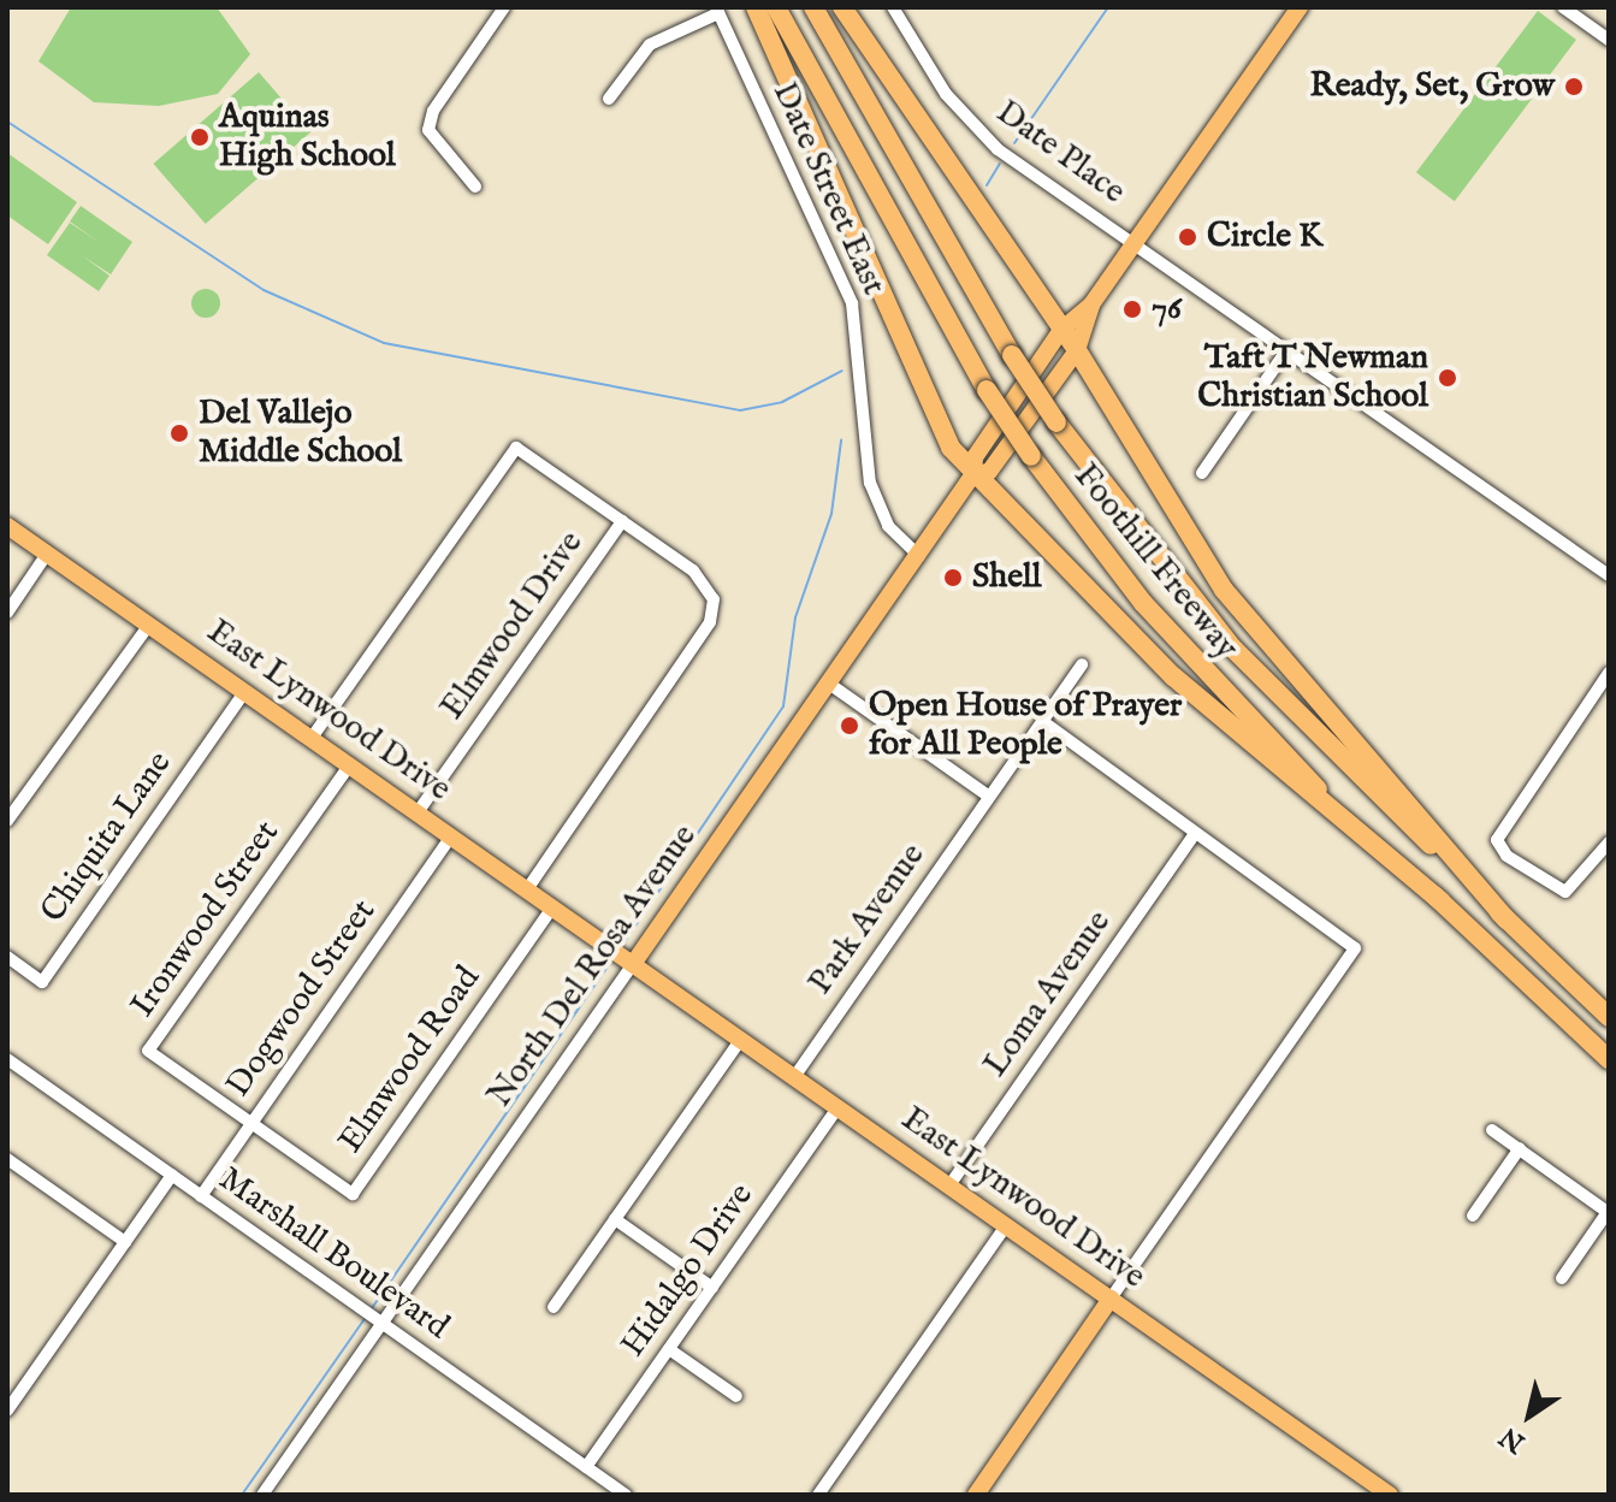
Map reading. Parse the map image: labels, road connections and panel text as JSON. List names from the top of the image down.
{
  "streets": {
    "highway": ["Foothill Freeway"],
    "main road": ["East Lynwood Drive", "North Del Rosa Avenue"],
    "street": [
      "Date Place",
      "Date Street East",
      "Elmwood Drive",
      "Chiquita Lane",
      "Ironwood Street",
      "Park Avenue",
      "Loma Avenue",
      "Dogwood Street",
      "Elmwood Road",
      "Marshall Boulevard",
      "Hidalgo Drive"
    ]
  },
  "crossings": [
    ["Date Place", "North Del Rosa Avenue"],
    ["Date Street East", "North Del Rosa Avenue"],
    ["Elmwood Drive", "East Lynwood Drive"],
    ["East Lynwood Drive", "Chiquita Lane"],
    ["East Lynwood Drive", "Ironwood Street"],
    ["East Lynwood Drive", "Park Avenue"],
    ["East Lynwood Drive", "North Del Rosa Avenue"],
    ["East Lynwood Drive", "Loma Avenue"],
    ["East Lynwood Drive", "Dogwood Street"],
    ["East Lynwood Drive", "Elmwood Road"],
    ["East Lynwood Drive", "Hidalgo Drive"],
    ["Ironwood Street", "Dogwood Street"],
    ["Ironwood Street", "Elmwood Road"],
    ["North Del Rosa Avenue", "Marshall Boulevard"],
    ["Dogwood Street", "Elmwood Road"],
    ["Dogwood Street", "Marshall Boulevard"],
    ["Marshall Boulevard", "Hidalgo Drive"]
  ],
  "places": [
    "Ready, Set, Grow",
    "Aquinas High School",
    "Circle K",
    "76",
    "Taft T Newman Christian School",
    "Del Vallejo Middle School",
    "Shell",
    "Open House of Prayer for All People"
  ],
  "north": "bottom left"
}
